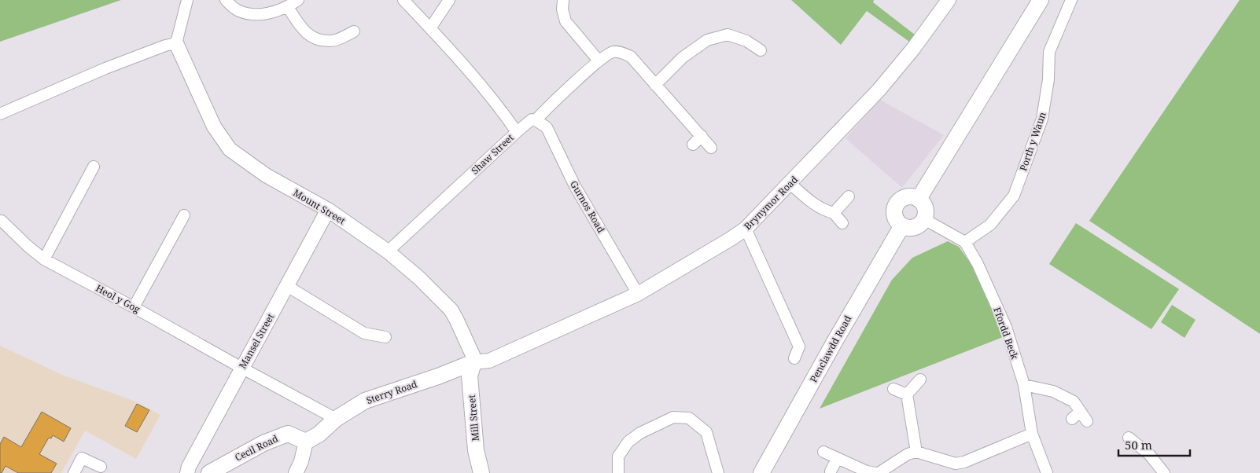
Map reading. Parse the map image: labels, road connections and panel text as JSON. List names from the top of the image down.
{
  "streets": {
    "main road": [
      "Penclawdd Road",
      "Sterry Road",
      "Mill Street",
      "Cecil Road"
    ],
    "street": [
      "Porth y Waun",
      "Shaw Street",
      "Brynymor Road",
      "Mount Street",
      "Gurnos Road",
      "Heol y Gog",
      "Ffordd Beck",
      "Mansel Street"
    ]
  },
  "crossings": [
    ["Porth y Waun", "Ffordd Beck"],
    ["Shaw Street", "Mount Street"],
    ["Shaw Street", "Gurnos Road"],
    ["Brynymor Road", "Mount Street"],
    ["Brynymor Road", "Gurnos Road"],
    ["Brynymor Road", "Sterry Road"],
    ["Brynymor Road", "Mill Street"],
    ["Mount Street", "Mansel Street"],
    ["Mount Street", "Sterry Road"],
    ["Mount Street", "Mill Street"],
    ["Heol y Gog", "Mansel Street"],
    ["Heol y Gog", "Sterry Road"],
    ["Sterry Road", "Mill Street"],
    ["Sterry Road", "Cecil Road"]
  ],
  "scale_bar": "50 m"
}
